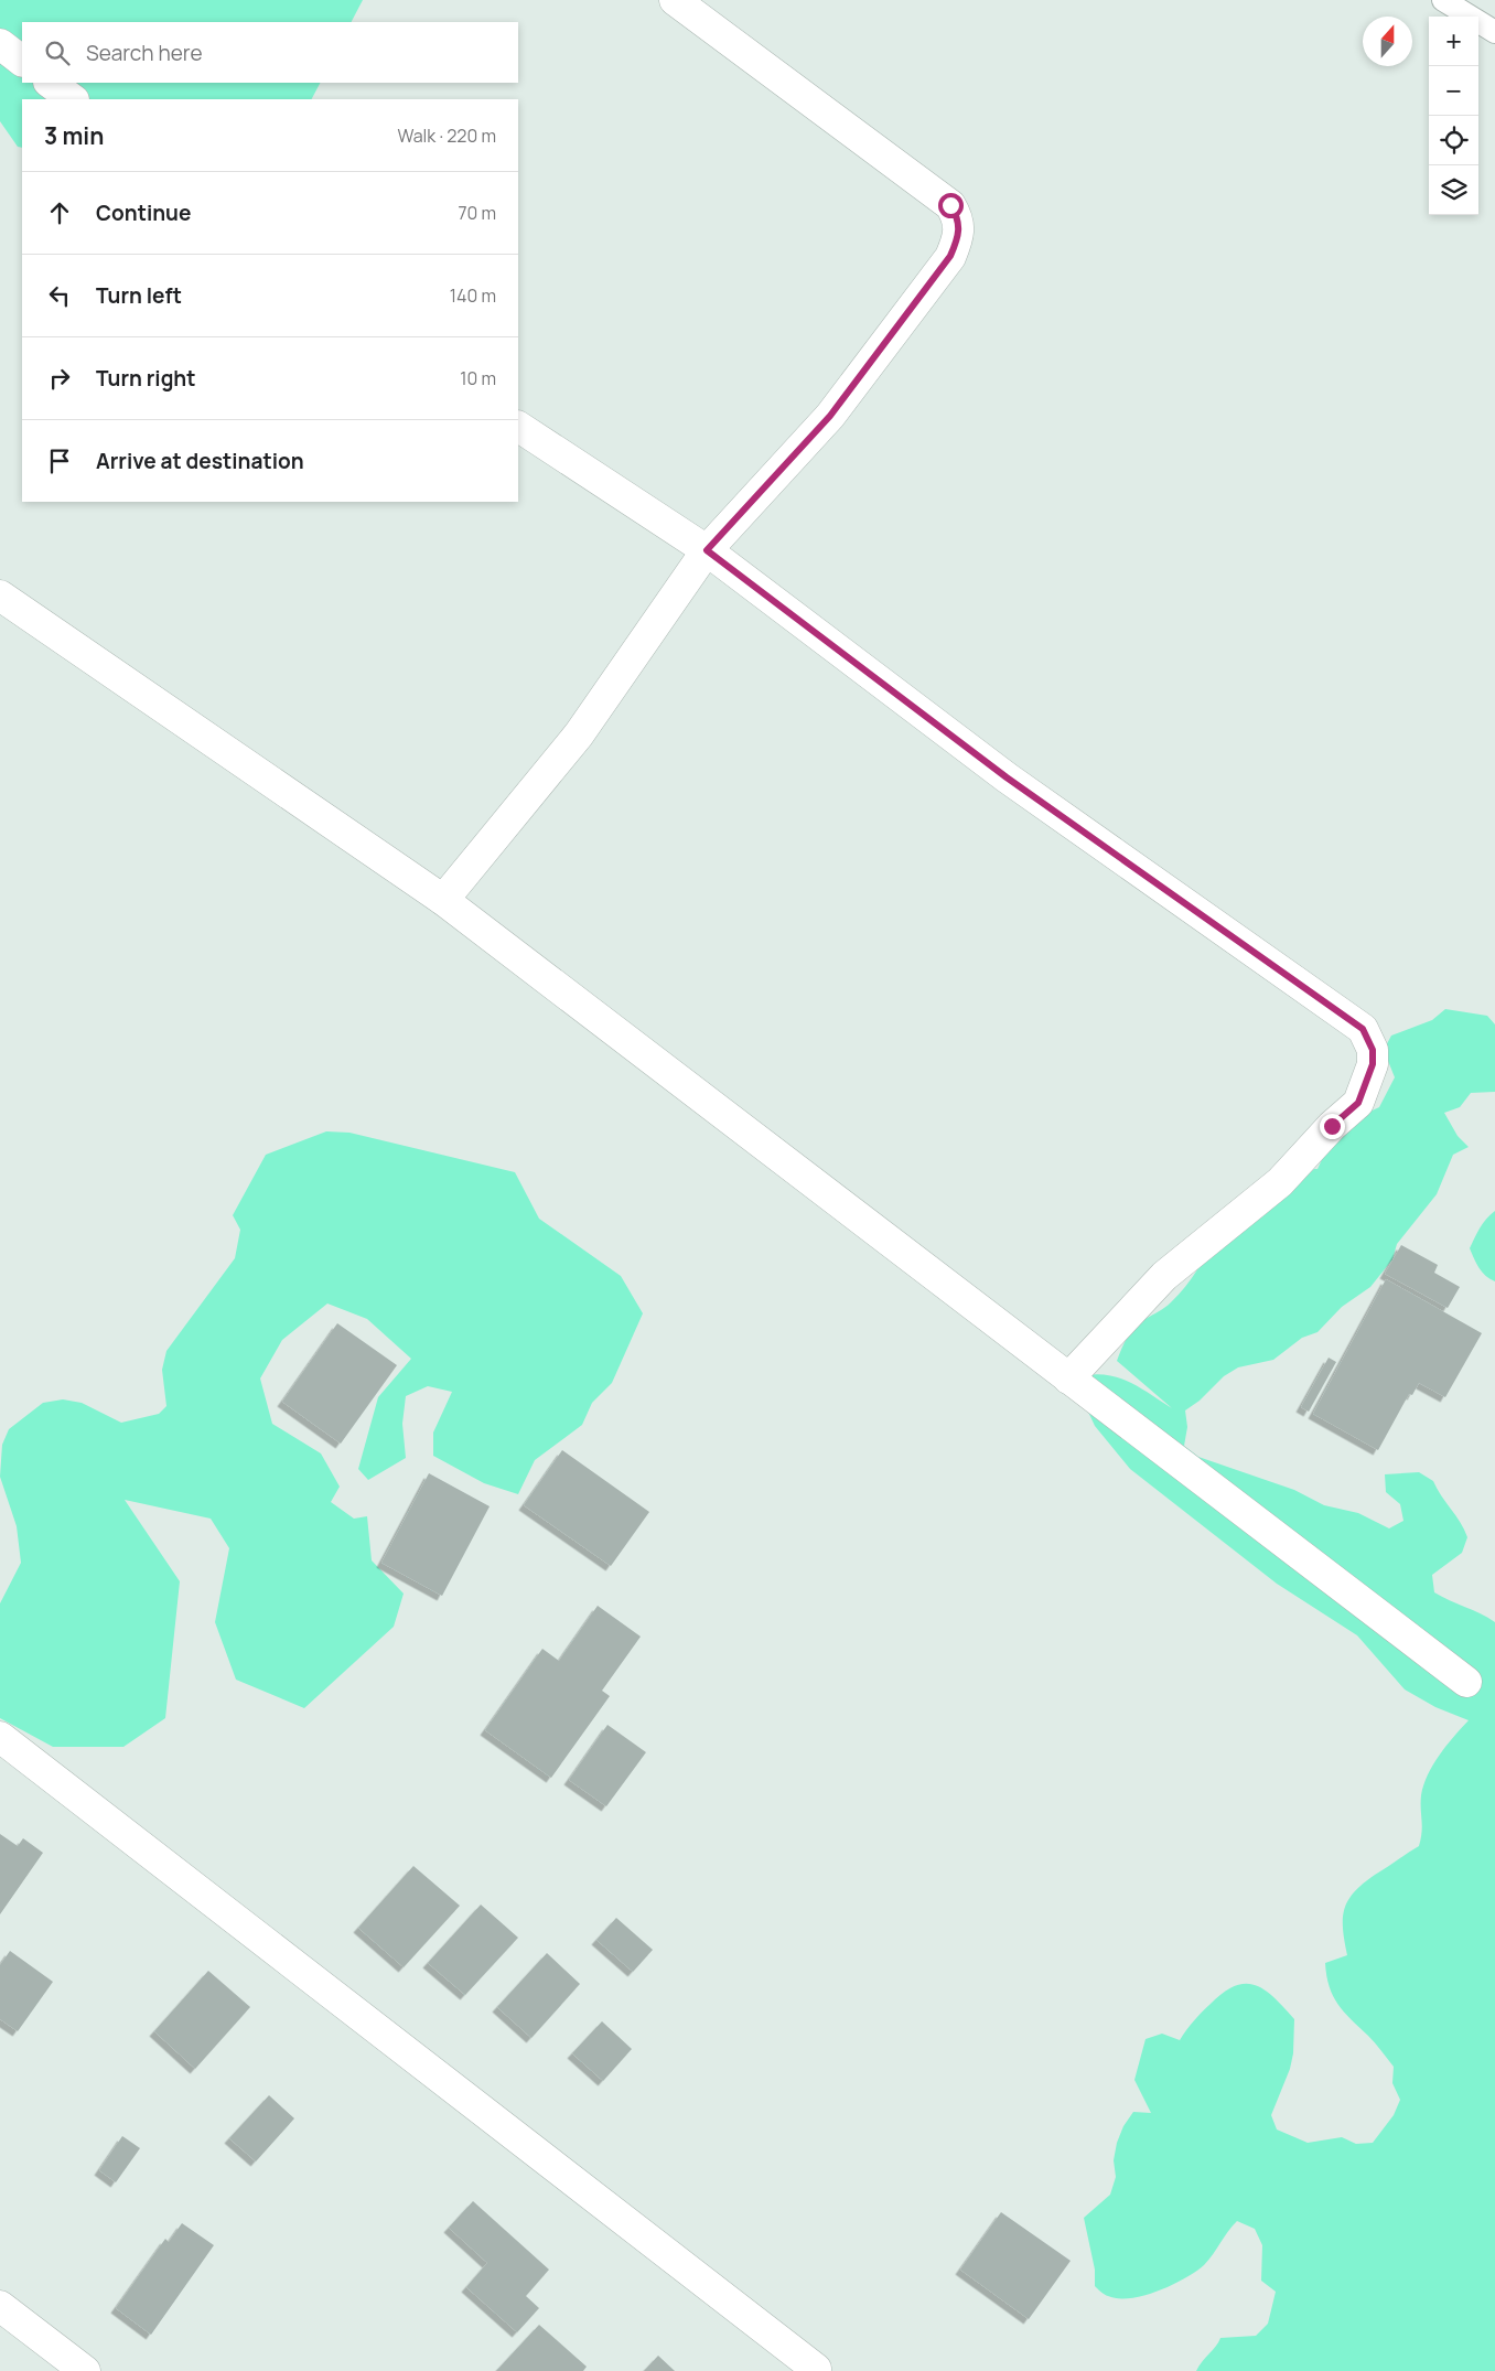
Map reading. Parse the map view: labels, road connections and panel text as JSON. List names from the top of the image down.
{
  "north": "top",
  "page": {
    "map_buttons": ["+", "−"],
    "search": "Search here",
    "heading": ["3 min", "Walk · 220 m"],
    "list": [
      ["Continue", "70 m"],
      ["Turn left", "140 m"],
      ["Turn right", "10 m"],
      "Arrive at destination"
    ]
  }
}
